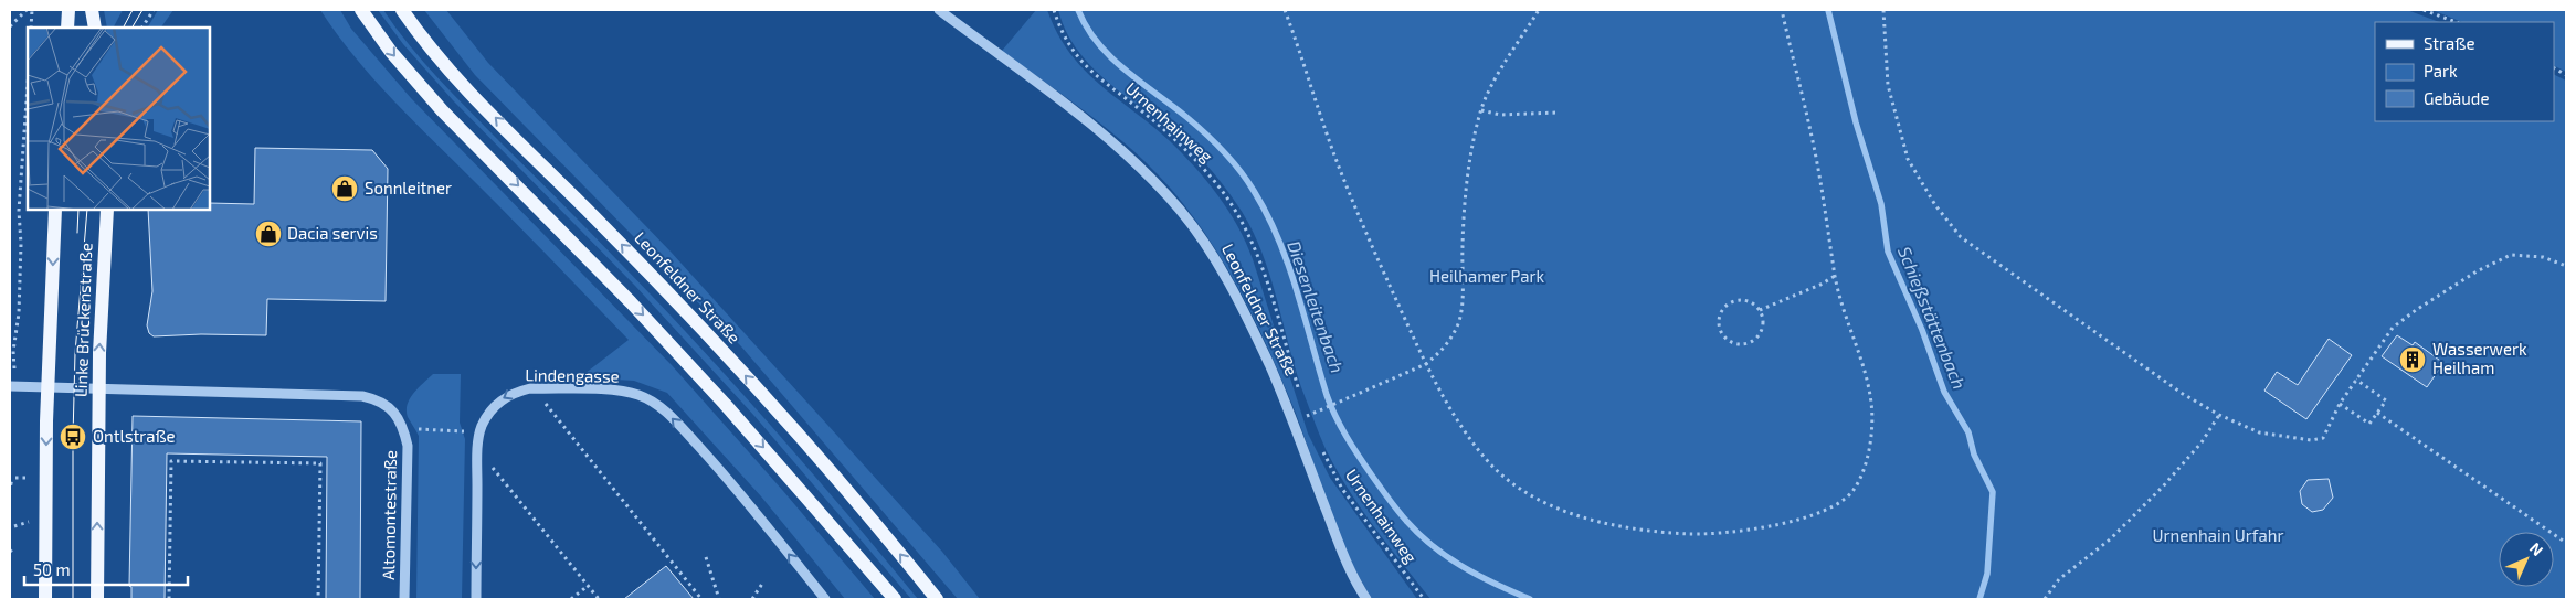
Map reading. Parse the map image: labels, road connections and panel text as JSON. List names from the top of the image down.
{
  "streets": {
    "main road": ["Leonfeldner Straße", "Linke Brückenstraße"],
    "street": ["Lindengasse", "Altomontestraße"],
    "path": ["Urnenhainweg"]
  },
  "crossings": [
    ["Linke Brückenstraße", "Altomontestraße"]
  ],
  "water": ["Diesenleitenbach", "Schießstättenbach"],
  "parks": ["Heilhamer Park", "Urnenhain Urfahr"],
  "places": {
    "shop": ["Sonnleitner", "Dacia servis"],
    "building": ["Wasserwerk Heilham"],
    "bus stop": ["Ontlstraße"]
  },
  "legend": ["Straße", "Park", "Gebäude"],
  "scale_bar": "50 m",
  "north": "top right"
}
